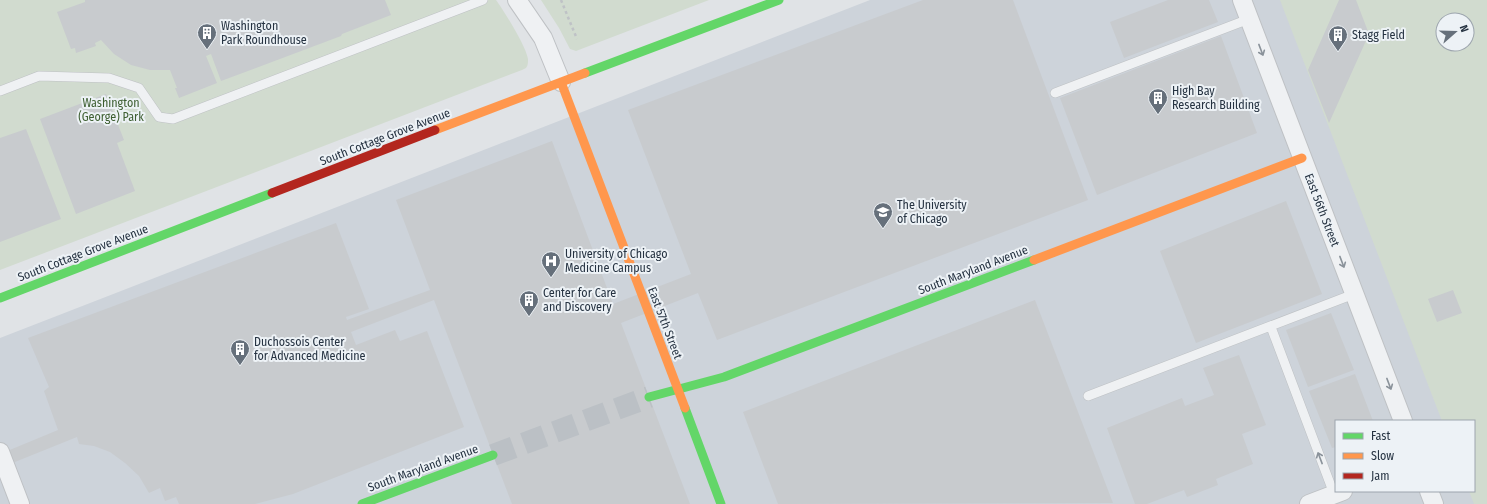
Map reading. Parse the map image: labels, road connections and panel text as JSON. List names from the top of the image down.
{
  "streets": {
    "street": [
      "South Cottage Grove Avenue",
      "East 56th Street",
      "South Maryland Avenue",
      "East 57th Street"
    ]
  },
  "crossings": [
    ["South Cottage Grove Avenue", "East 57th Street"],
    ["East 56th Street", "South Maryland Avenue"],
    ["South Maryland Avenue", "East 57th Street"]
  ],
  "one_way": ["East 56th Street"],
  "parks": ["Washington (George) Park"],
  "places": {
    "building": [
      "Washington Park Roundhouse",
      "Stagg Field",
      "High Bay Research Building",
      "Center for Care and Discovery",
      "Duchossois Center for Advanced Medicine"
    ],
    "school or university": ["The University of Chicago"],
    "hospital": ["University of Chicago Medicine Campus"]
  },
  "legend": ["Fast", "Slow", "Jam"],
  "north": "right"
}
